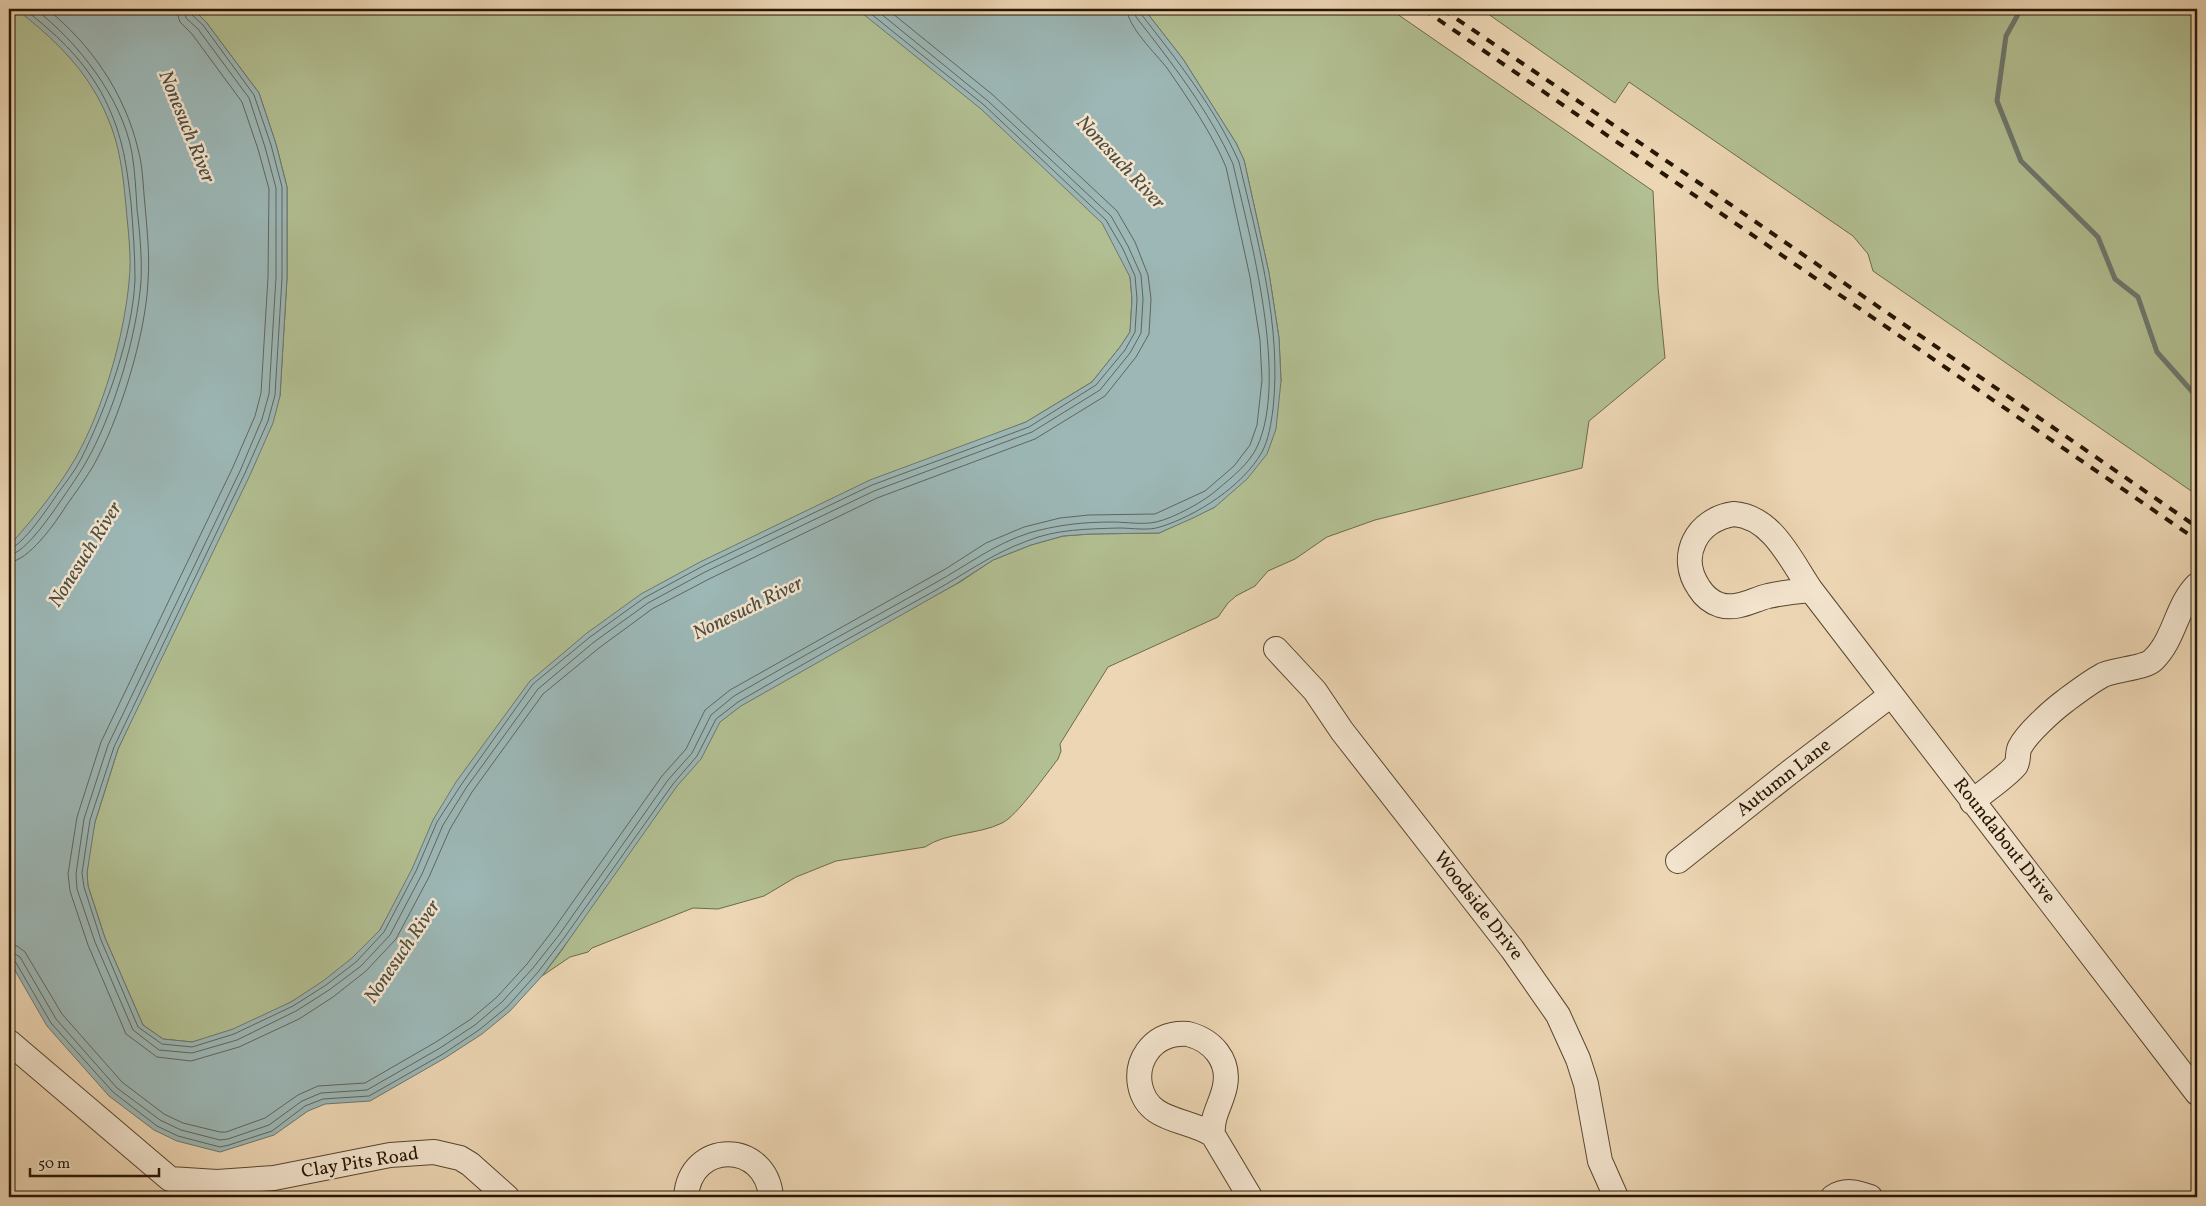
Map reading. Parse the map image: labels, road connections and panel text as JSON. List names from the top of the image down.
{
  "streets": {
    "street": [
      "Autumn Lane",
      "Roundabout Drive",
      "Woodside Drive",
      "Clay Pits Road"
    ]
  },
  "crossings": [
    ["Autumn Lane", "Roundabout Drive"]
  ],
  "water": ["Nonesuch River"],
  "scale_bar": "50 m"
}
